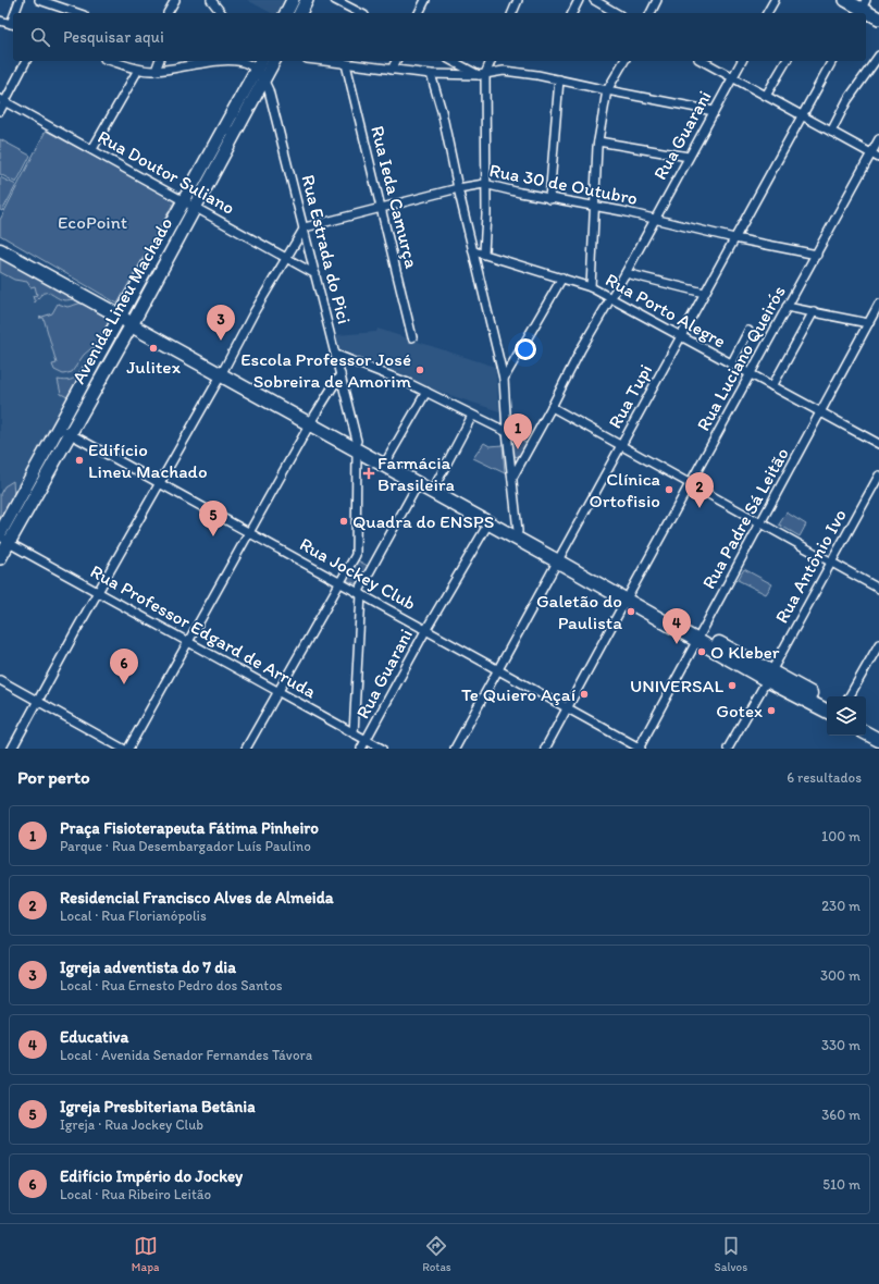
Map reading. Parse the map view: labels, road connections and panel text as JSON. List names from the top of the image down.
{
  "streets": {
    "street": [
      "Rua Guarani",
      "Rua Doutor Suliano",
      "Rua 30 de Outubro",
      "Rua Ieda Camurça",
      "Rua Estrada do Pici",
      "Avenida Lineu Machado",
      "Rua Porto Alegre",
      "Rua Luciano Queirós",
      "Rua Tupi",
      "Rua Padre Sá Leitão",
      "Rua Antônio Ivo",
      "Rua Jockey Club",
      "Rua Professor Edgard de Arruda"
    ]
  },
  "crossings": [
    ["Rua Guarani", "Rua 30 de Outubro"],
    ["Rua Guarani", "Rua Porto Alegre"],
    ["Rua Guarani", "Rua Jockey Club"],
    ["Rua Guarani", "Rua Professor Edgard de Arruda"],
    ["Rua Doutor Suliano", "Rua Estrada do Pici"],
    ["Rua Doutor Suliano", "Avenida Lineu Machado"],
    ["Rua 30 de Outubro", "Rua Ieda Camurça"],
    ["Rua 30 de Outubro", "Rua Estrada do Pici"],
    ["Rua 30 de Outubro", "Rua Luciano Queirós"],
    ["Rua 30 de Outubro", "Rua Tupi"],
    ["Rua Estrada do Pici", "Avenida Lineu Machado"],
    ["Rua Estrada do Pici", "Rua Jockey Club"],
    ["Rua Estrada do Pici", "Rua Professor Edgard de Arruda"],
    ["Avenida Lineu Machado", "Rua Jockey Club"],
    ["Avenida Lineu Machado", "Rua Professor Edgard de Arruda"],
    ["Rua Porto Alegre", "Rua Luciano Queirós"],
    ["Rua Porto Alegre", "Rua Tupi"],
    ["Rua Porto Alegre", "Rua Padre Sá Leitão"],
    ["Rua Luciano Queirós", "Rua Jockey Club"],
    ["Rua Tupi", "Rua Jockey Club"],
    ["Rua Padre Sá Leitão", "Rua Jockey Club"]
  ],
  "parks": ["EcoPoint"],
  "places": {
    "other": [
      "Julitex",
      "Escola Professor José Sobreira de Amorim",
      "Edifício Lineu Machado",
      "Clínica Ortofisio",
      "Quadra do ENSPS",
      "Galetão do Paulista",
      "O Kleber",
      "UNIVERSAL",
      "Te Quiero Açaí",
      "Gotex"
    ],
    "health": ["Farmácia Brasileira"]
  },
  "page": {
    "search": "Pesquisar aqui",
    "pins": [
      "3",
      "1",
      "2",
      "5",
      "4",
      "6"
    ],
    "heading": ["Por perto", "6 resultados"],
    "list": [
      {
        "mark": "1",
        "name": "Praça Fisioterapeuta Fátima Pinheiro",
        "note": "Parque · Rua Desembargador Luís Paulino",
        "value": "100 m"
      },
      {
        "mark": "2",
        "name": "Residencial Francisco Alves de Almeida",
        "note": "Local · Rua Florianópolis",
        "value": "230 m"
      },
      {
        "mark": "3",
        "name": "Igreja adventista do 7 dia",
        "note": "Local · Rua Ernesto Pedro dos Santos",
        "value": "300 m"
      },
      {
        "mark": "4",
        "name": "Educativa",
        "note": "Local · Avenida Senador Fernandes Távora",
        "value": "330 m"
      },
      {
        "mark": "5",
        "name": "Igreja Presbiteriana Betânia",
        "note": "Igreja · Rua Jockey Club",
        "value": "360 m"
      },
      {
        "mark": "6",
        "name": "Edifício Império do Jockey",
        "note": "Local · Rua Ribeiro Leitão",
        "value": "510 m"
      }
    ],
    "nav": ["Mapa", "Rotas", "Salvos"]
  }
}
